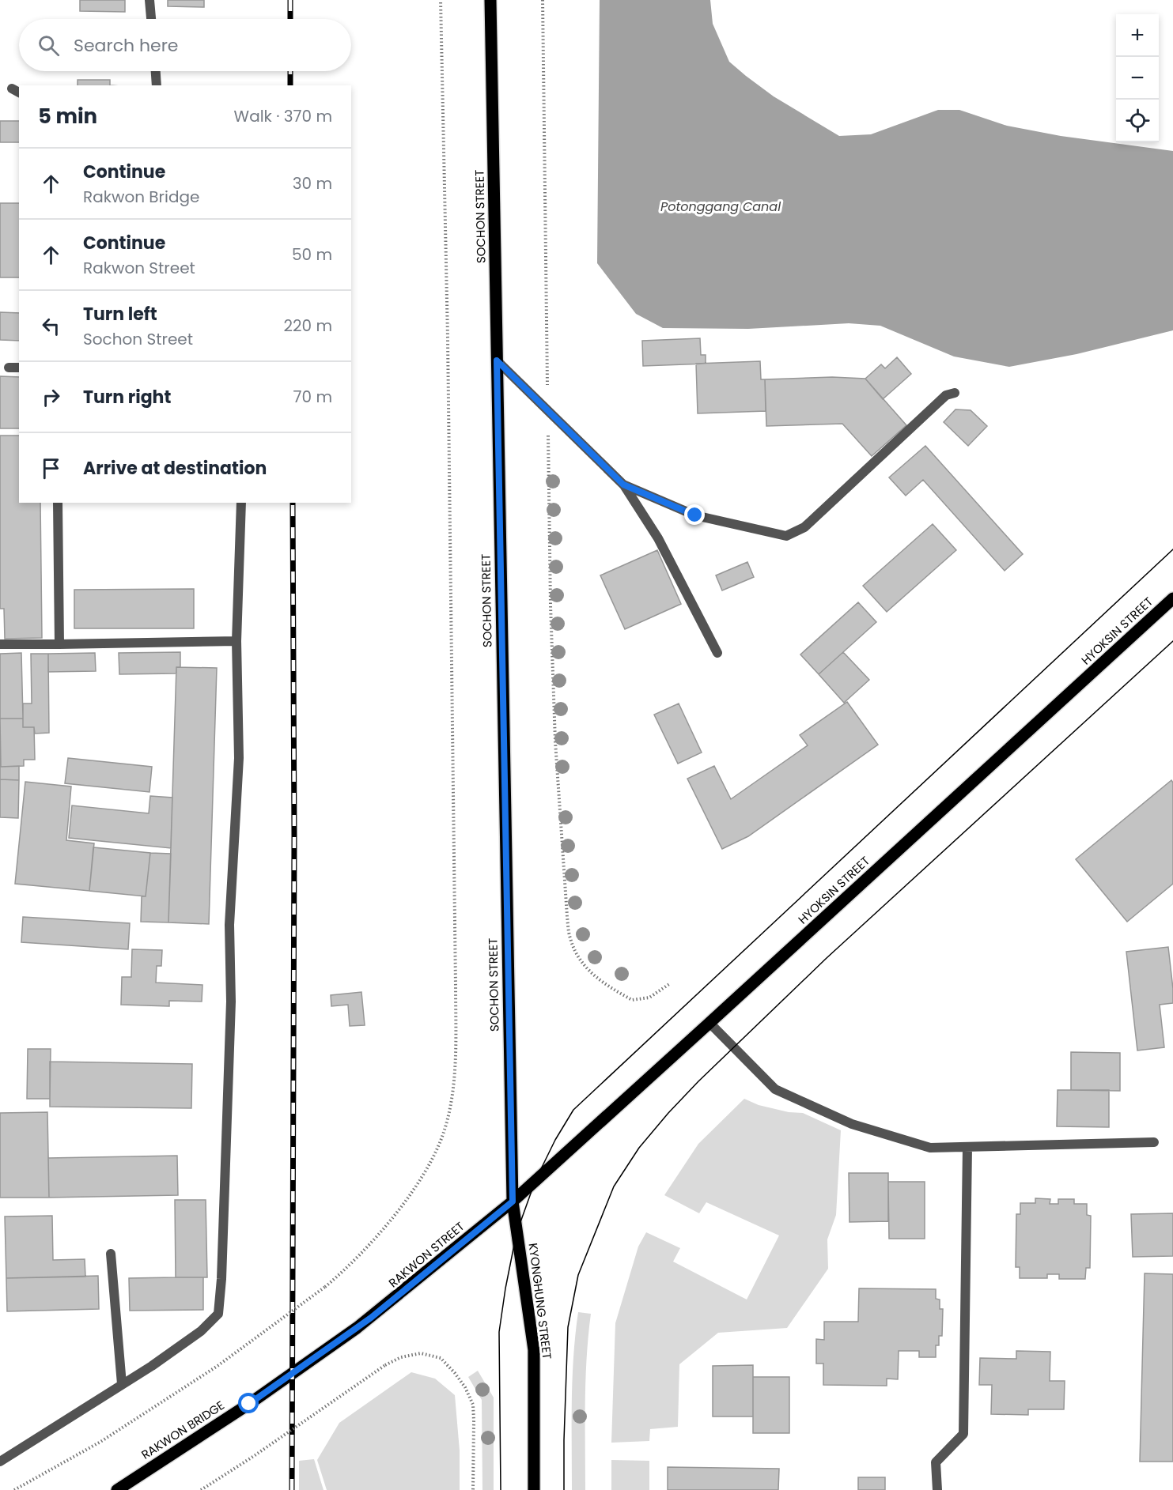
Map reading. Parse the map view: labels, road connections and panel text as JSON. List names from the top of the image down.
{
  "streets": {
    "main road": [
      "SOCHON STREET",
      "HYOKSIN STREET",
      "RAKWON STREET",
      "KYONGHUNG STREET",
      "RAKWON BRIDGE"
    ]
  },
  "crossings": [
    ["SOCHON STREET", "HYOKSIN STREET"],
    ["SOCHON STREET", "RAKWON STREET"],
    ["SOCHON STREET", "KYONGHUNG STREET"],
    ["HYOKSIN STREET", "RAKWON STREET"],
    ["HYOKSIN STREET", "KYONGHUNG STREET"],
    ["RAKWON STREET", "KYONGHUNG STREET"],
    ["RAKWON STREET", "RAKWON BRIDGE"]
  ],
  "water": ["Potonggang Canal"],
  "page": {
    "map_buttons": ["+", "−"],
    "search": "Search here",
    "heading": ["5 min", "Walk · 370 m"],
    "list": [
      ["Continue", "Rakwon Bridge", "30 m"],
      ["Continue", "Rakwon Street", "50 m"],
      ["Turn left", "Sochon Street", "220 m"],
      ["Turn right", "70 m"],
      "Arrive at destination"
    ]
  }
}
